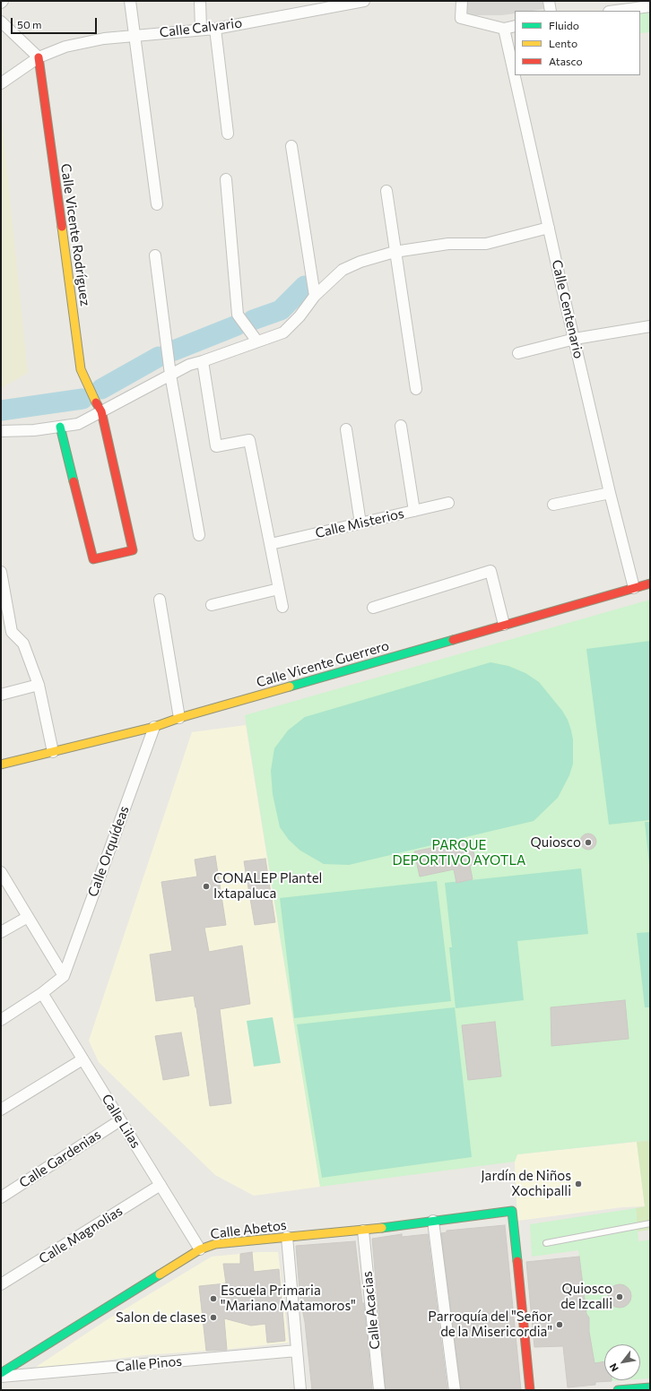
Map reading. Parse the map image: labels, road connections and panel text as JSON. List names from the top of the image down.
{
  "streets": {
    "street": [
      "Calle Calvario",
      "Calle Vicente Rodríguez",
      "Calle Centenario",
      "Calle Misterios",
      "Calle Vicente Guerrero",
      "Calle Orquídeas",
      "Calle Lilas",
      "Calle Gardenias",
      "Calle Abetos",
      "Calle Magnolias",
      "Calle Acacias",
      "Calle Pinos"
    ]
  },
  "crossings": [
    ["Calle Calvario", "Calle Vicente Rodríguez"],
    ["Calle Centenario", "Calle Vicente Guerrero"],
    ["Calle Vicente Guerrero", "Calle Orquídeas"],
    ["Calle Lilas", "Calle Gardenias"],
    ["Calle Lilas", "Calle Abetos"],
    ["Calle Lilas", "Calle Magnolias"],
    ["Calle Abetos", "Calle Acacias"]
  ],
  "parks": ["PARQUE DEPORTIVO AYOTLA"],
  "places": [
    "Quiosco",
    "CONALEP Plantel Ixtapaluca",
    "Jardín de Niños Xochipalli",
    "Quiosco de Izcalli",
    "Escuela Primaria \"Mariano Matamoros\"",
    "Salon de clases",
    "Parroquía del \"Señor de la Misericordia\""
  ],
  "legend": ["Fluido", "Lento", "Atasco"],
  "scale_bar": "50 m",
  "north": "bottom left"
}
